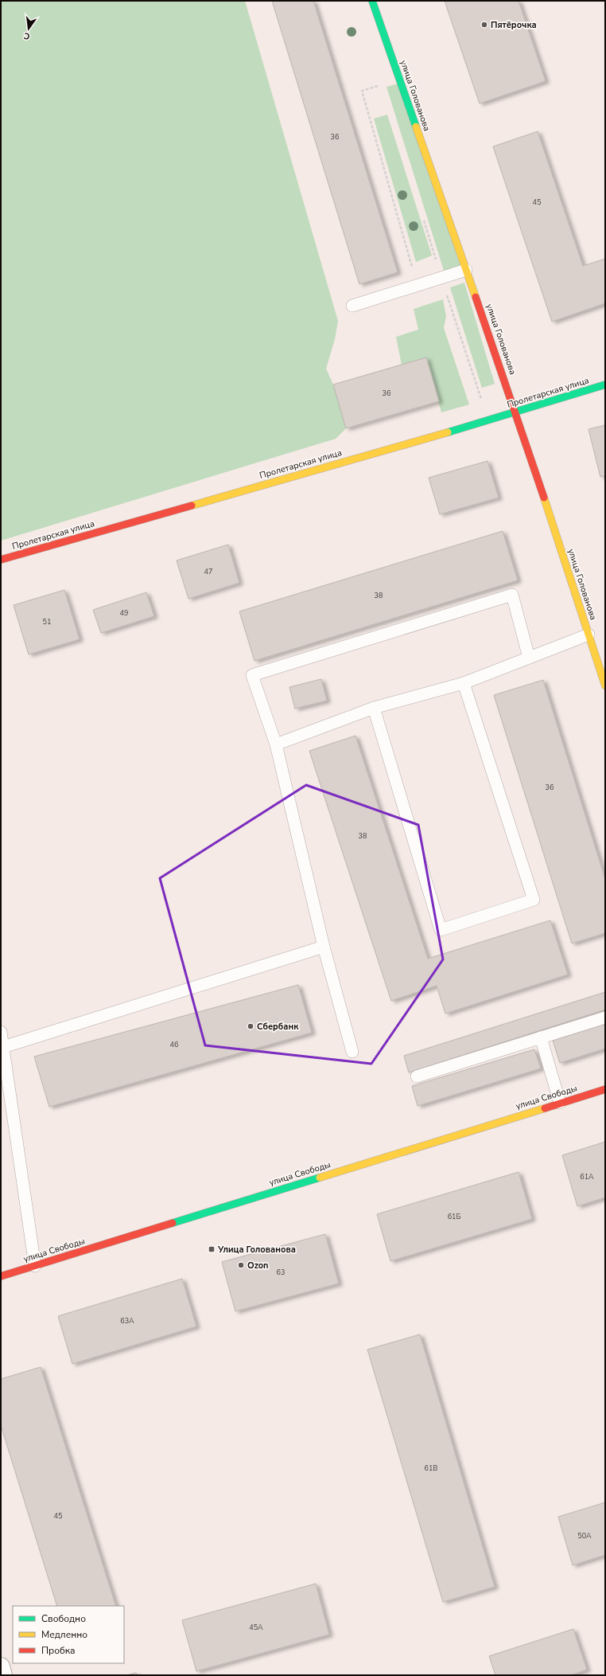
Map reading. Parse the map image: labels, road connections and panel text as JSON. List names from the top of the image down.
{
  "streets": {
    "street": ["улица Голованова", "Пролетарская улица", "улица Свободы"]
  },
  "crossings": [
    ["улица Голованова", "Пролетарская улица"]
  ],
  "places": {
    "other": ["Пятёрочка", "Сбербанк", "Ozon"],
    "transit": ["Улица Голованова"]
  },
  "house_numbers": [
    "36",
    "45",
    "36",
    "47",
    "38",
    "49",
    "51",
    "36",
    "38",
    "46",
    "61А",
    "61Б",
    "63",
    "63А",
    "61В",
    "45",
    "50А",
    "45А"
  ],
  "legend": ["Свободно", "Медленно", "Пробка"],
  "north": "bottom"
}
